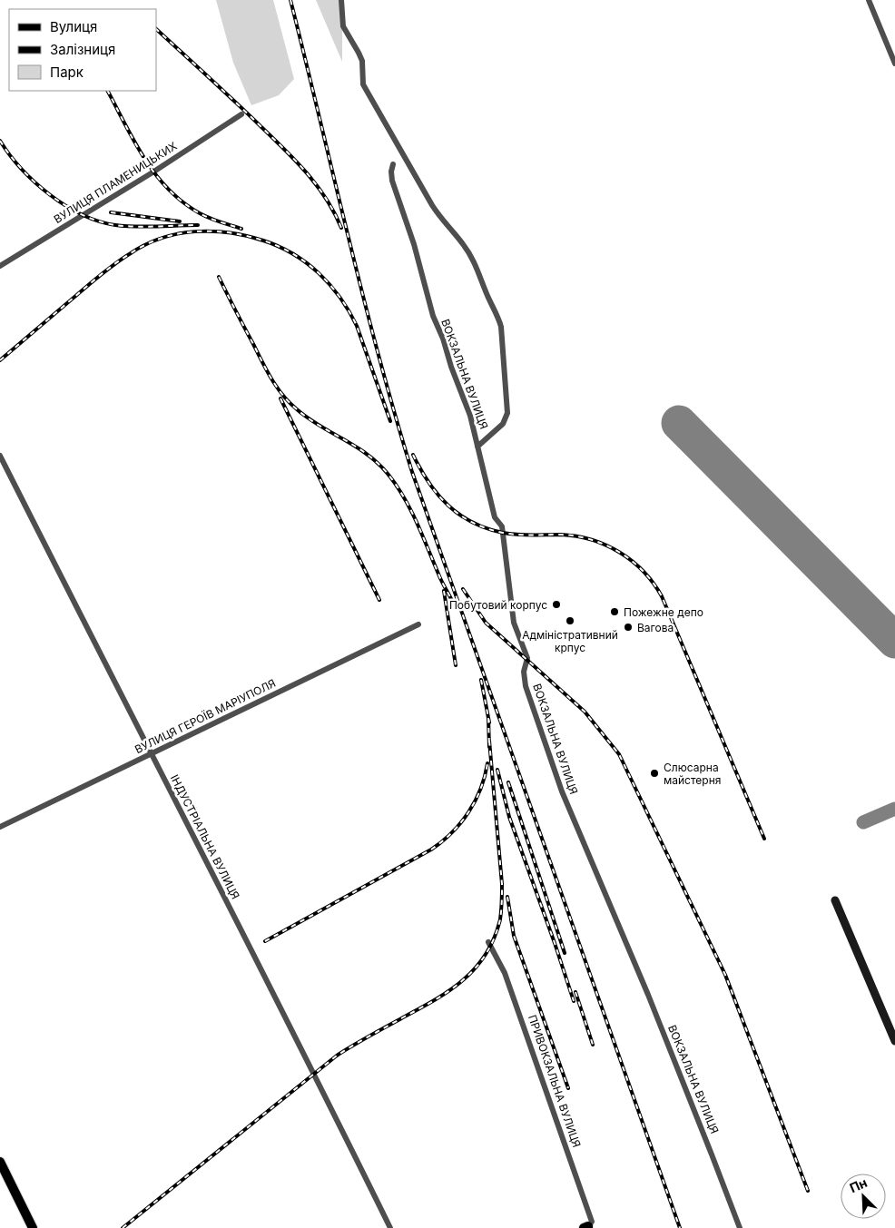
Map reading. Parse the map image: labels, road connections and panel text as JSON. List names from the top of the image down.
{
  "streets": {
    "street": [
      "ВУЛИЦЯ ПЛАМЕНИЦЬКИХ",
      "ВОКЗАЛЬНА ВУЛИЦЯ",
      "ВУЛИЦЯ ГЕРОЇВ МАРІУПОЛЯ",
      "ІНДУСТРІАЛЬНА ВУЛИЦЯ",
      "ПРИВОКЗАЛЬНА ВУЛИЦЯ"
    ]
  },
  "crossings": [
    ["ВУЛИЦЯ ГЕРОЇВ МАРІУПОЛЯ", "ІНДУСТРІАЛЬНА ВУЛИЦЯ"]
  ],
  "places": [
    "Побутовий корпус",
    "Пожежне депо",
    "Адміністративний крпус",
    "Вагова",
    "Слюсарна майстерня"
  ],
  "legend": ["Вулиця", "Залізниця", "Парк"],
  "north": "top left"
}
